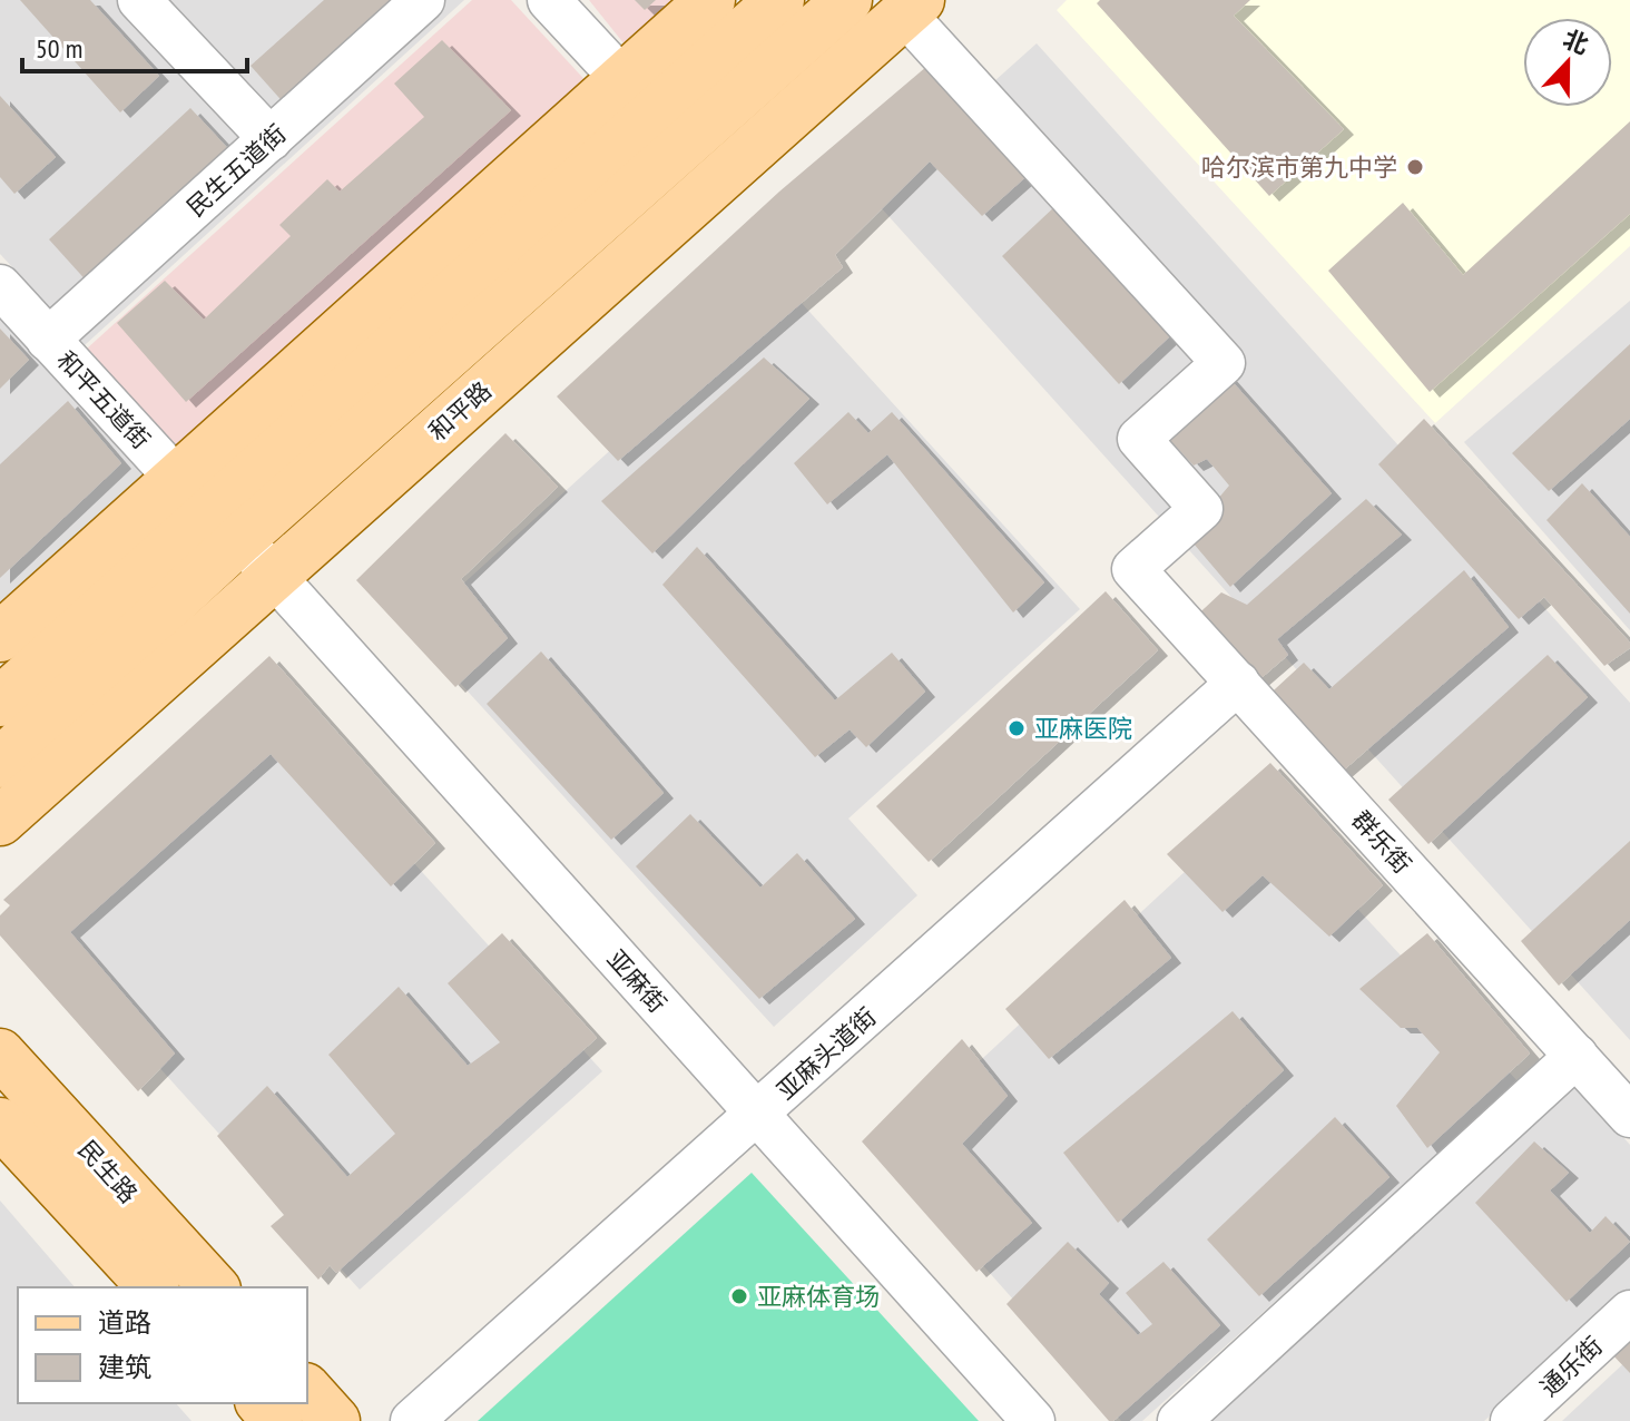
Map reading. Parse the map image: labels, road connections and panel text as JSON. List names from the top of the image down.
{
  "streets": {
    "main road": ["和平路", "民生路"],
    "street": [
      "民生五道街",
      "和平五道街",
      "群乐街",
      "亚麻街",
      "亚麻头道街",
      "通乐街"
    ]
  },
  "crossings": [
    ["民生五道街", "和平五道街"],
    ["和平五道街", "和平路"],
    ["和平五道街", "亚麻街"],
    ["和平路", "群乐街"],
    ["和平路", "亚麻街"],
    ["群乐街", "亚麻头道街"],
    ["亚麻街", "亚麻头道街"]
  ],
  "places": ["哈尔滨市第九中学", "亚麻医院", "亚麻体育场"],
  "legend": ["道路", "建筑"],
  "scale_bar": "50 m",
  "north": "top"
}
